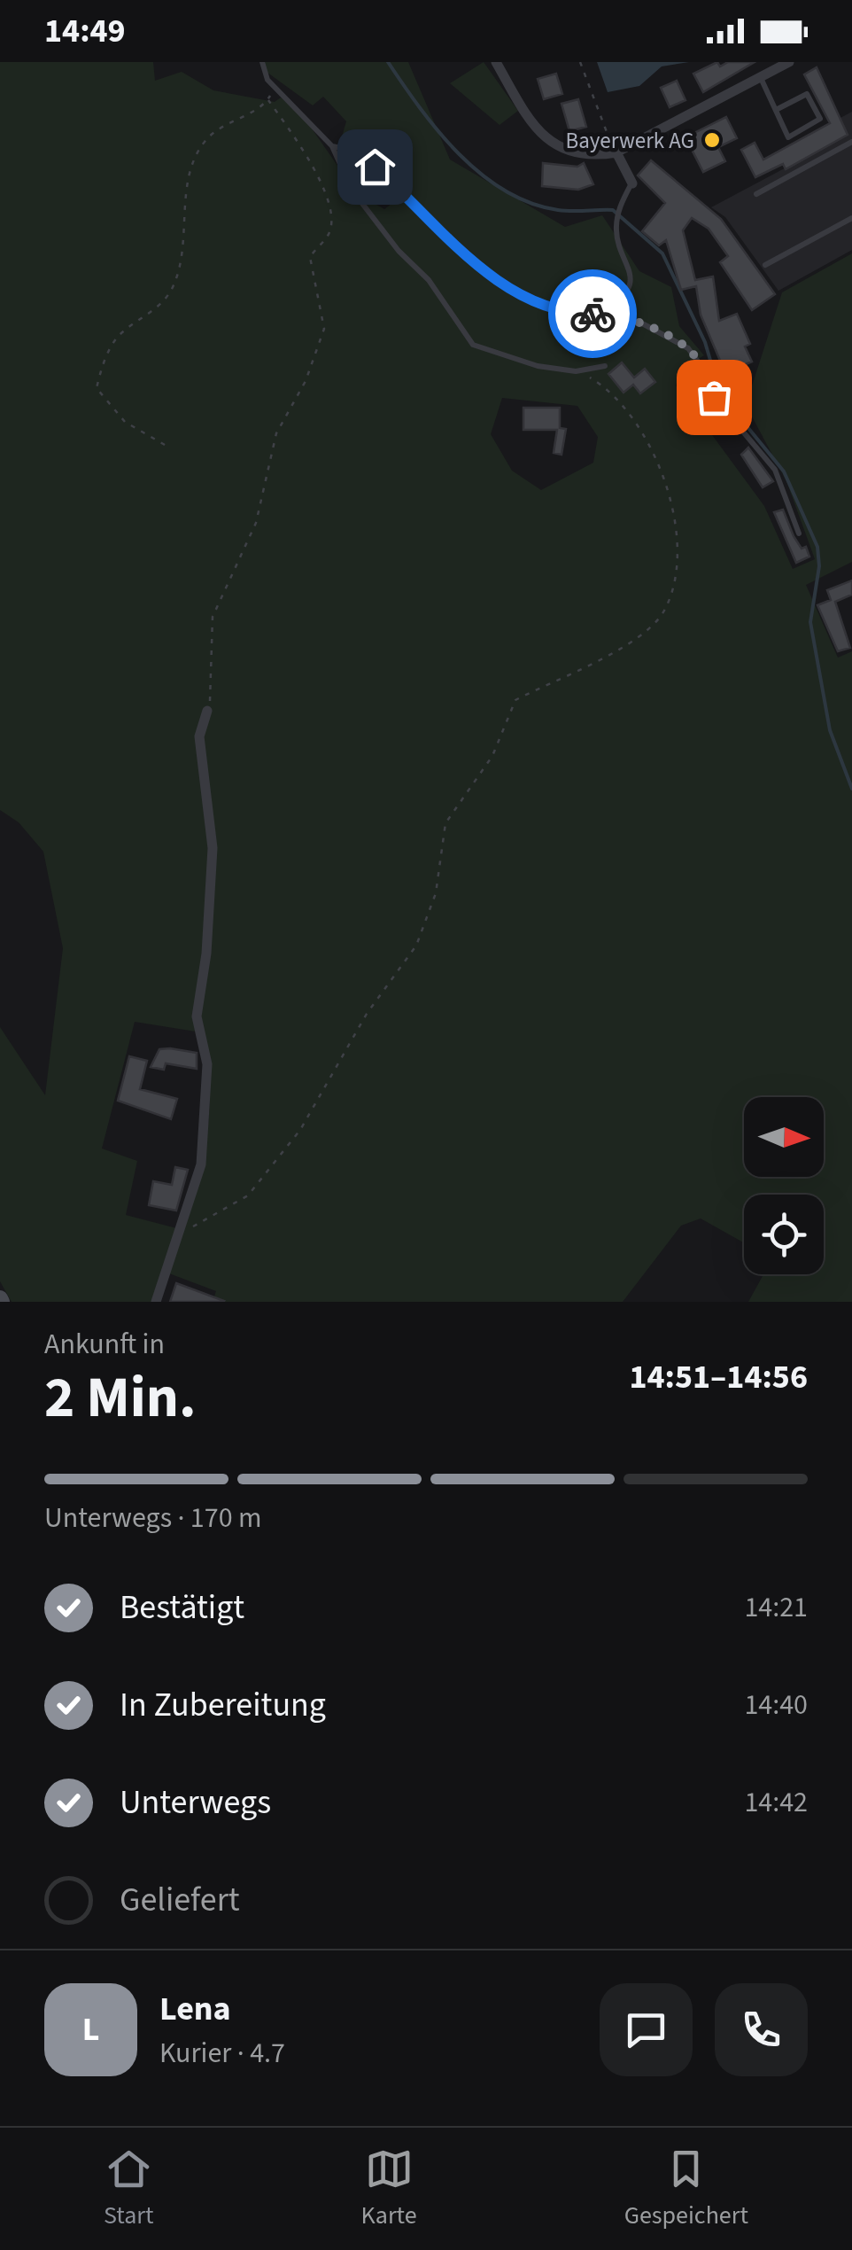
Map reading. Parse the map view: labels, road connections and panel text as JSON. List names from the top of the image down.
{
  "places": ["Bayerwerk AG"],
  "north": "right",
  "page": {
    "status": "14:49",
    "heading": ["2 Min.", "Ankunft in", "14:51–14:56"],
    "panel": ["Lena", "Kurier · 4.7"],
    "bar": "Unterwegs · 170 m",
    "list": [
      ["Bestätigt", "14:21"],
      ["In Zubereitung", "14:40"],
      ["Unterwegs", "14:42"],
      "Geliefert"
    ],
    "round": "L",
    "tabs": ["Start", "Karte", "Gespeichert"]
  }
}
